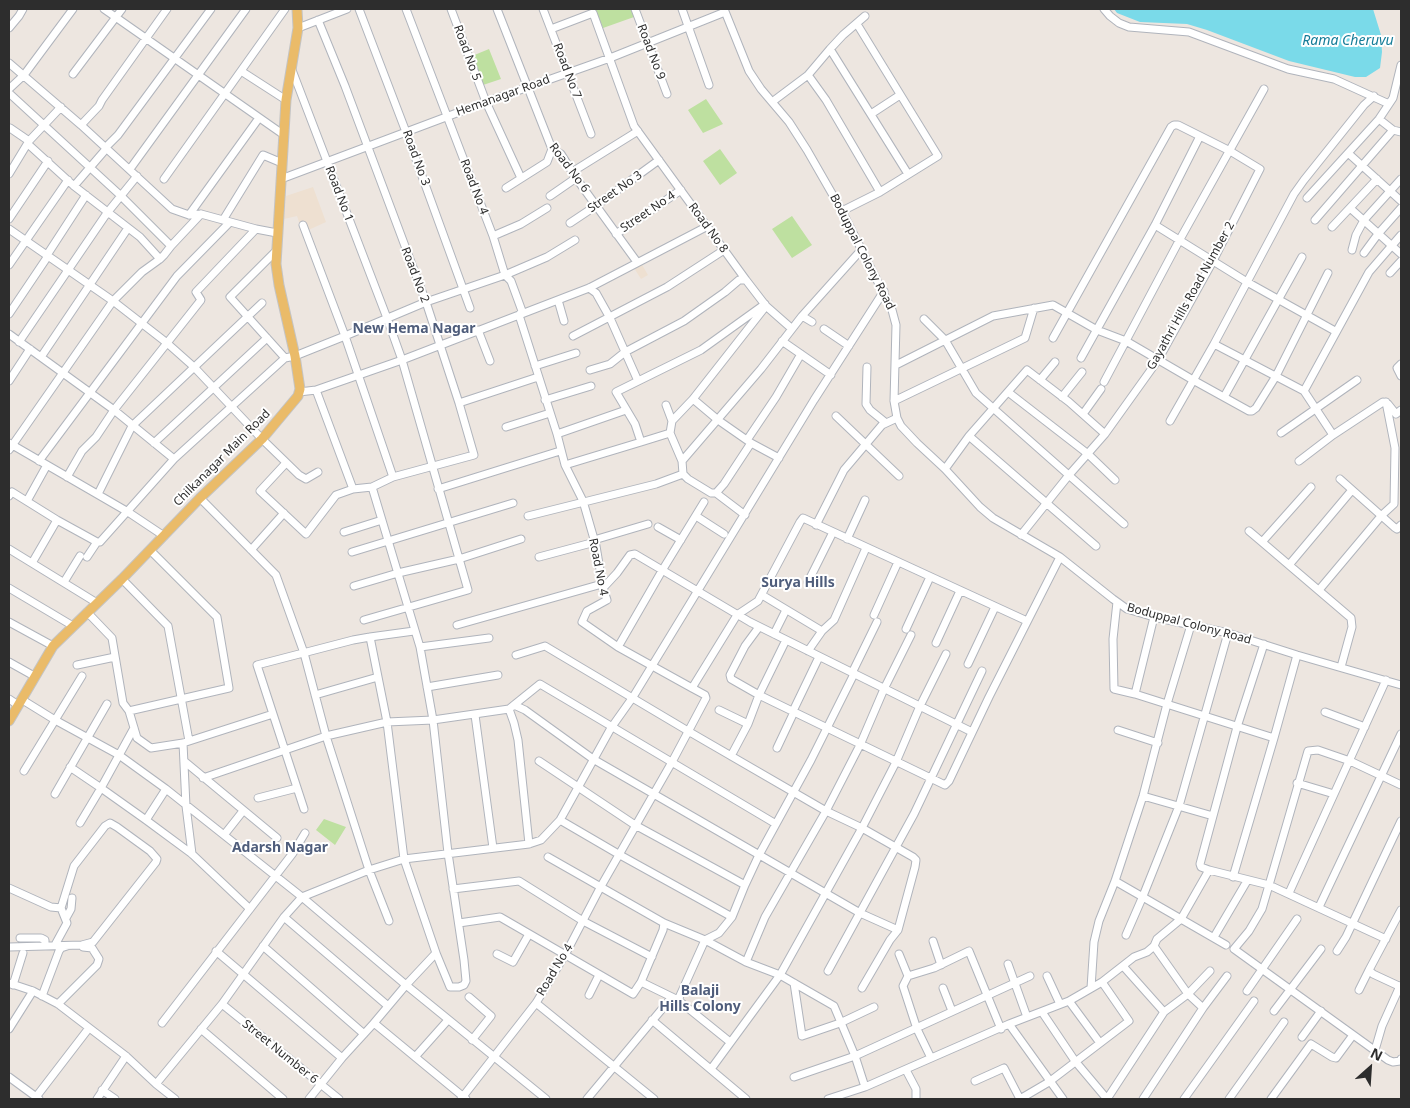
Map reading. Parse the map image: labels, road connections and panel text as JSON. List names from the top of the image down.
{
  "streets": {
    "main road": ["Chilkanagar Main Road"],
    "street": [
      "Road No 9",
      "Road No 5",
      "Road No 7",
      "Hemanagar Road",
      "Road No 3",
      "Road No 6",
      "Road No 4",
      "Street No 3",
      "Road No 1",
      "Street No 4",
      "Road No 8",
      "Boduppal Colony Road",
      "Road No 2",
      "Gayathri Hills Road Number 2",
      "Street Number 6"
    ]
  },
  "crossings": [
    ["Road No 9", "Hemanagar Road"],
    ["Road No 5", "Hemanagar Road"],
    ["Road No 7", "Hemanagar Road"],
    ["Road No 7", "Road No 8"],
    ["Hemanagar Road", "Road No 3"],
    ["Hemanagar Road", "Road No 6"],
    ["Hemanagar Road", "Road No 4"],
    ["Hemanagar Road", "Road No 1"],
    ["Hemanagar Road", "Road No 8"],
    ["Hemanagar Road", "Boduppal Colony Road"],
    ["Hemanagar Road", "Road No 2"],
    ["Road No 6", "Street No 3"],
    ["Road No 6", "Street No 4"],
    ["Street No 3", "Road No 8"],
    ["Road No 1", "Road No 2"],
    ["Street No 4", "Road No 8"],
    ["Boduppal Colony Road", "Gayathri Hills Road Number 2"]
  ],
  "districts": [
    "New Hema Nagar",
    "Surya Hills",
    "Adarsh Nagar",
    "Balaji Hills Colony"
  ],
  "water": ["Rama Cheruvu"],
  "north": "top right"
}
